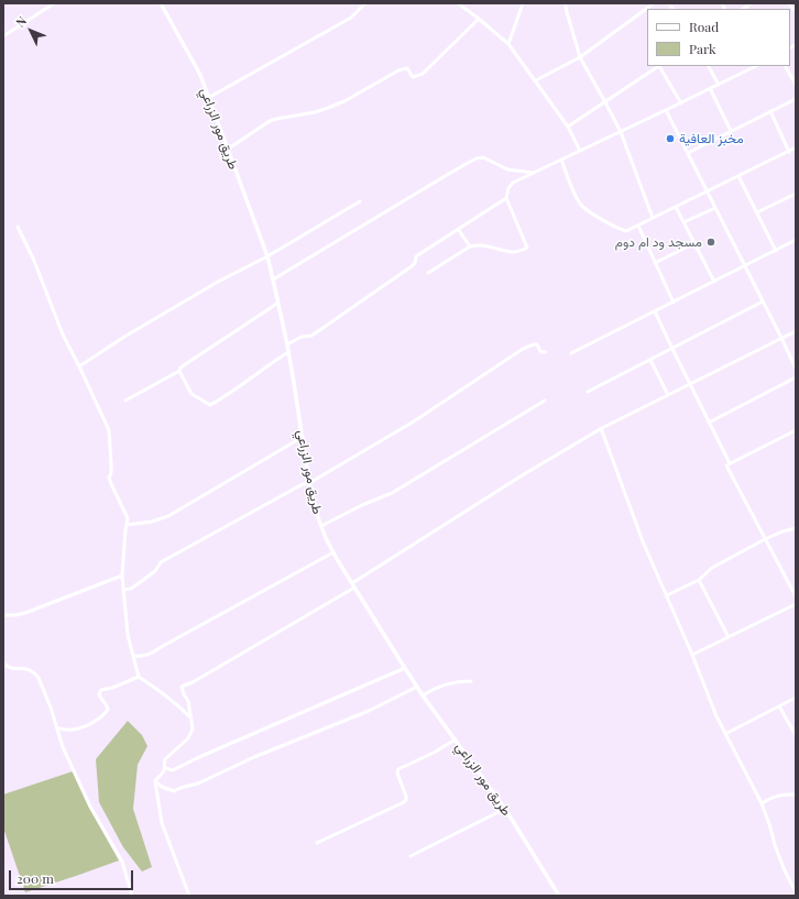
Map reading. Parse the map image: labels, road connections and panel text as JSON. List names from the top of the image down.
{
  "streets": {
    "street": ["طريق مور الزراعي"]
  },
  "places": ["مخبز العافية", "مسجد ود ام دوم"],
  "legend": ["Road", "Park"],
  "scale_bar": "200 m",
  "north": "top left"
}
